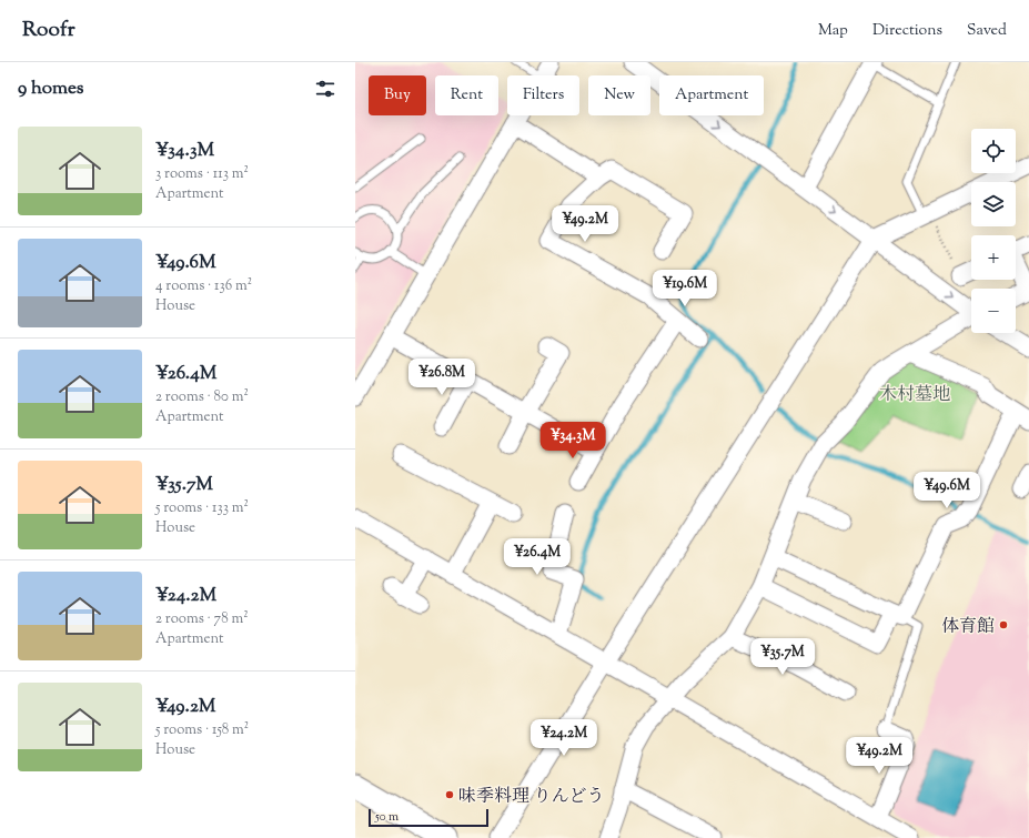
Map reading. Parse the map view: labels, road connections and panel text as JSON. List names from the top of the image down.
{
  "parks": ["木村墓地"],
  "places": ["体育館", "味季料理 りんどう"],
  "scale_bar": "50 m",
  "page": {
    "header": "Roofr",
    "nav": ["Map", "Directions", "Saved"],
    "heading": "9 homes",
    "chip": [
      "Buy",
      "Rent",
      "Filters",
      "New",
      "Apartment"
    ],
    "list": [
      {
        "name": "¥34.3M",
        "note": "3 rooms · 113 m² · Apartment"
      },
      {
        "name": "¥49.6M",
        "note": "4 rooms · 136 m² · House"
      },
      {
        "name": "¥26.4M",
        "note": "2 rooms · 80 m² · Apartment"
      },
      {
        "name": "¥35.7M",
        "note": "5 rooms · 133 m² · House"
      },
      {
        "name": "¥24.2M",
        "note": "2 rooms · 78 m² · Apartment"
      },
      {
        "name": "¥49.2M",
        "note": "5 rooms · 158 m² · House"
      }
    ],
    "map_buttons": ["+", "−"],
    "price": [
      "¥49.2M",
      "¥19.6M",
      "¥26.8M",
      "¥34.3M",
      "¥49.6M",
      "¥26.4M",
      "¥35.7M",
      "¥24.2M",
      "¥49.2M"
    ],
    "scale": "50 m"
  }
}
